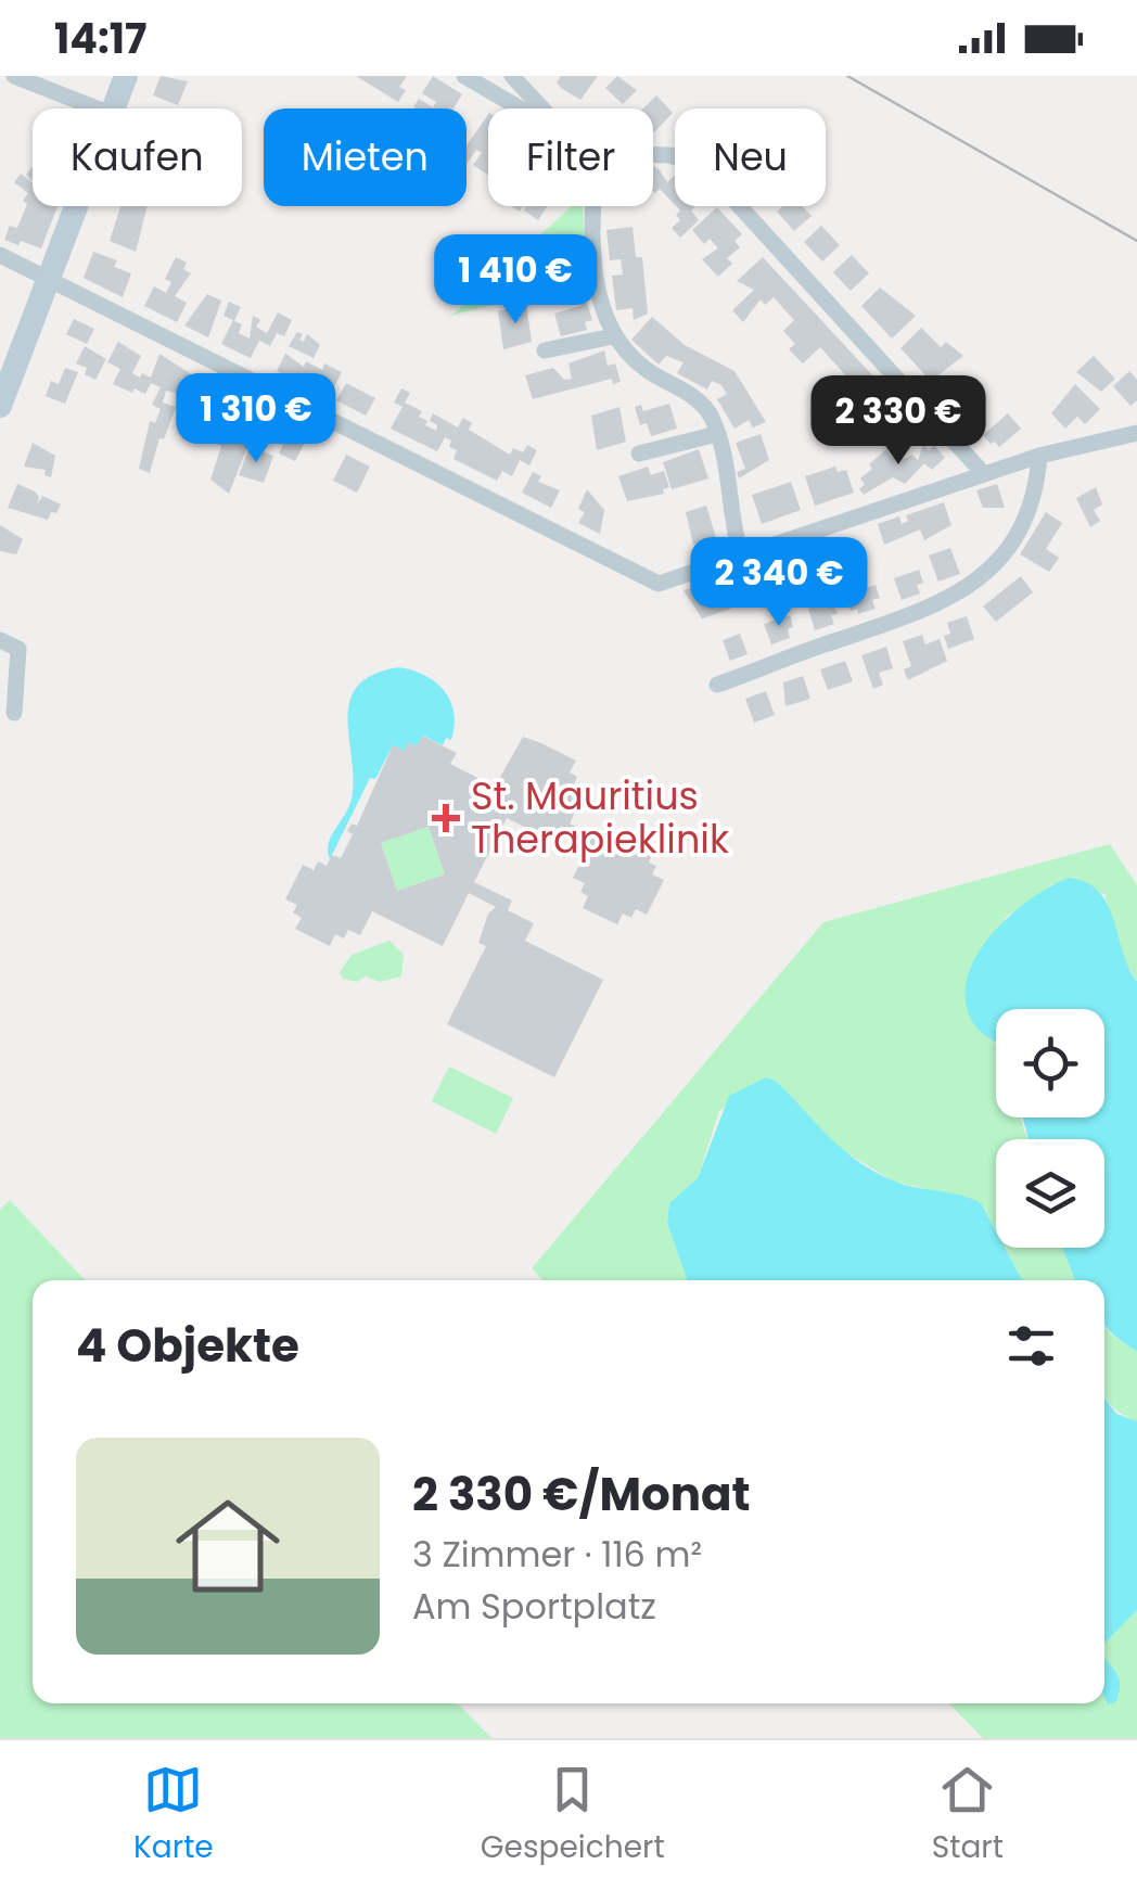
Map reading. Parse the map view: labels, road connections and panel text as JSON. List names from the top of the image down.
{
  "places": {
    "health": ["St. Mauritius Therapieklinik"]
  },
  "page": {
    "status": "14:17",
    "chip": [
      "Kaufen",
      "Mieten",
      "Filter",
      "Neu"
    ],
    "price": [
      "1 410 €",
      "1 310 €",
      "2 330 €",
      "2 340 €"
    ],
    "heading": "4 Objekte",
    "list": [
      {
        "name": "2 330 €/Monat",
        "note": "3 Zimmer · 116 m² · Am Sportplatz"
      }
    ],
    "tabs": ["Karte", "Gespeichert", "Start"]
  }
}
